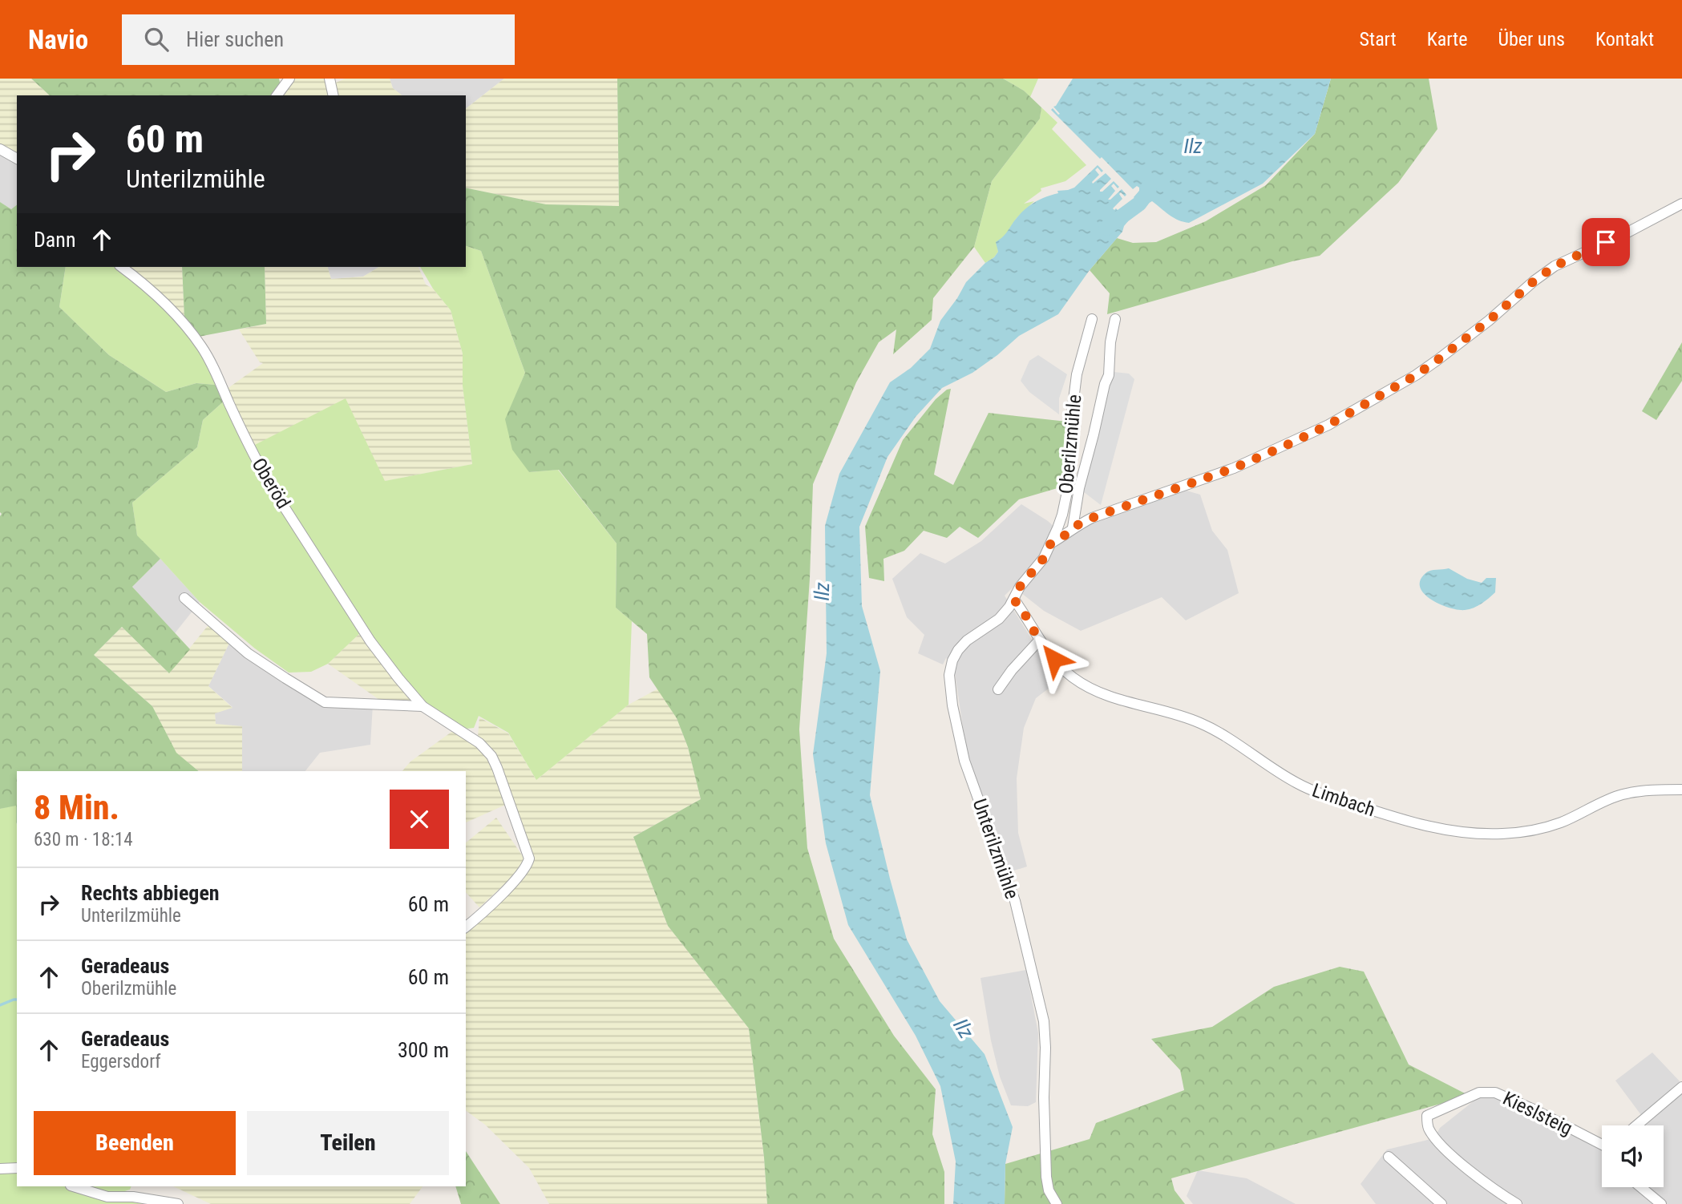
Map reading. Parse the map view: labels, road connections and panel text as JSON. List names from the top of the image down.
{
  "streets": {
    "street": [
      "Oberilzmühle",
      "Oberöd",
      "Limbach",
      "Unterilzmühle",
      "Kieslsteig"
    ]
  },
  "crossings": [
    ["Oberilzmühle", "Unterilzmühle"]
  ],
  "water": ["Ilz"],
  "page": {
    "header": "Navio",
    "search": "Hier suchen",
    "nav": [
      "Start",
      "Karte",
      "Über uns",
      "Kontakt"
    ],
    "turn": ["60 m", "Unterilzmühle"],
    "then": "Dann",
    "heading": ["8 Min.", "630 m · 18:14"],
    "list": [
      {
        "name": "Rechts abbiegen",
        "note": "Unterilzmühle",
        "value": "60 m"
      },
      {
        "name": "Geradeaus",
        "note": "Oberilzmühle",
        "value": "60 m"
      },
      {
        "name": "Geradeaus",
        "note": "Eggersdorf",
        "value": "300 m"
      }
    ],
    "buttons": ["Beenden", "Teilen"]
  }
}
